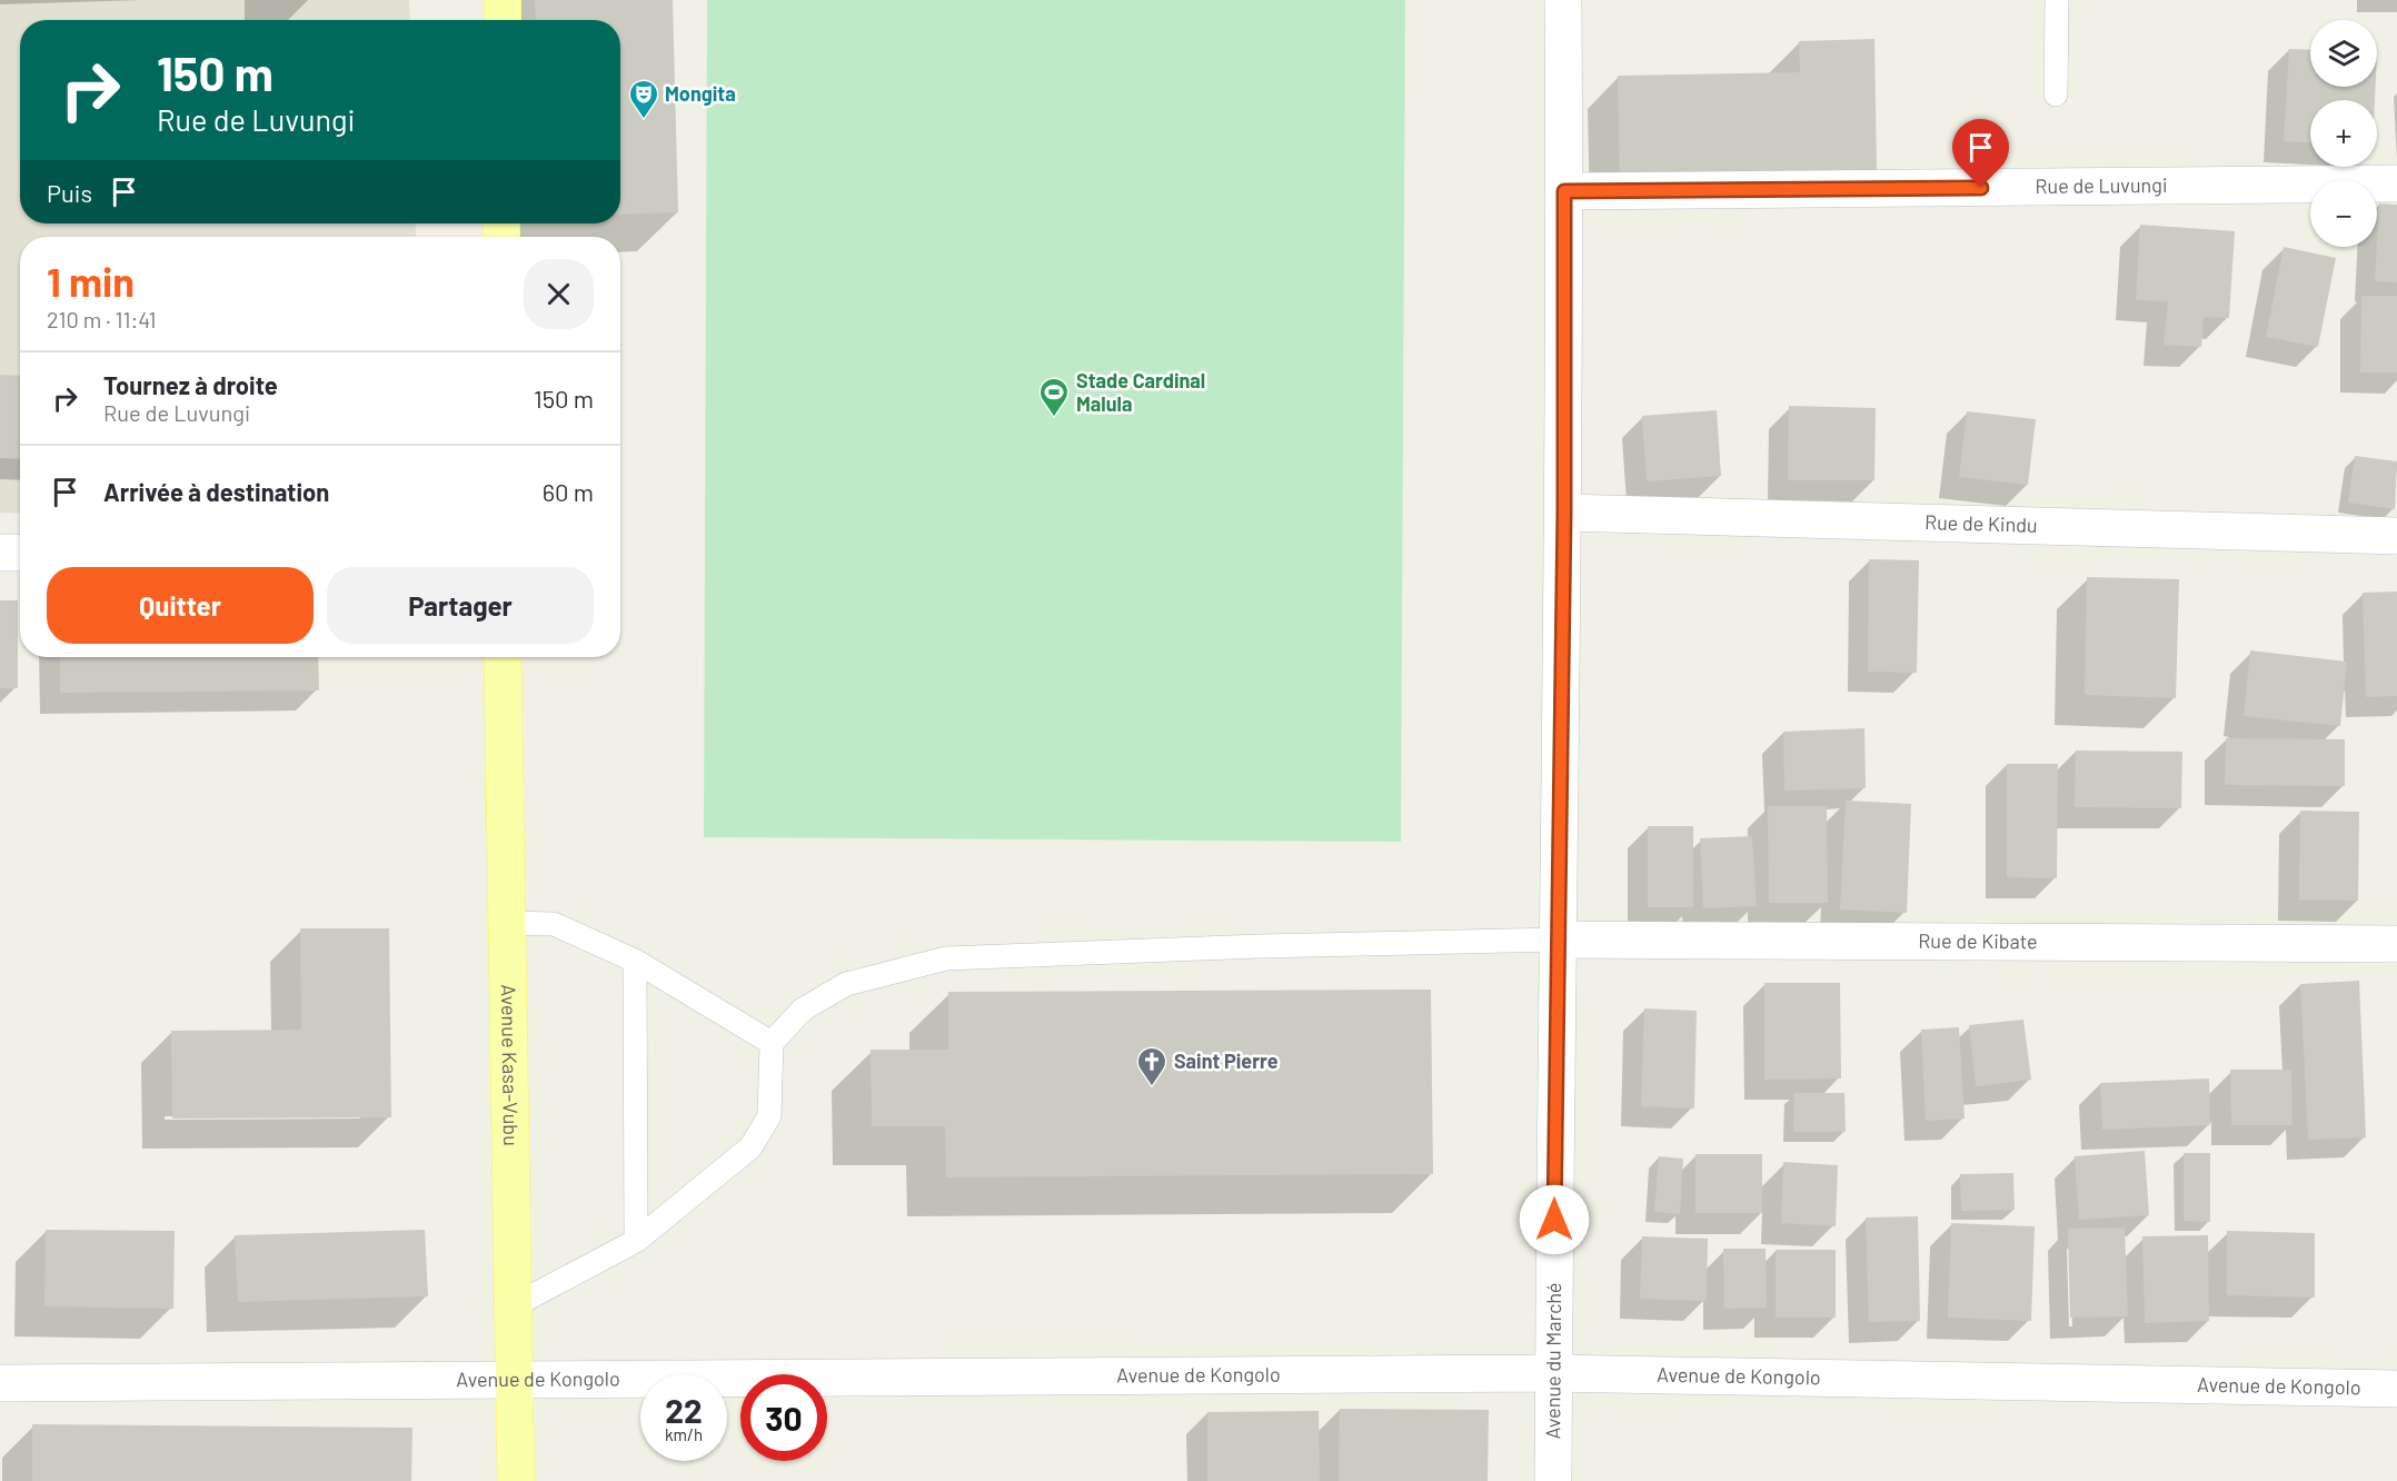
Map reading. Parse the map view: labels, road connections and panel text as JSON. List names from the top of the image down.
{
  "streets": {
    "main road": ["Avenue Kasa-Vubu"],
    "street": [
      "Rue de Luvungi",
      "Rue de Kindu",
      "Rue de Kibate",
      "Avenue du Marché",
      "Avenue de Kongolo"
    ]
  },
  "crossings": [
    ["Rue de Luvungi", "Avenue du Marché"],
    ["Rue de Kindu", "Avenue du Marché"],
    ["Rue de Kibate", "Avenue du Marché"],
    ["Avenue Kasa-Vubu", "Avenue de Kongolo"],
    ["Avenue du Marché", "Avenue de Kongolo"]
  ],
  "places": {
    "theatre": ["Mongita"],
    "sports": ["Stade Cardinal Malula"],
    "church": ["Saint Pierre"]
  },
  "page": {
    "map_buttons": ["+", "−"],
    "turn": ["150 m", "Rue de Luvungi"],
    "then": "Puis",
    "heading": ["1 min", "210 m · 11:41"],
    "list": [
      {
        "name": "Tournez à droite",
        "note": "Rue de Luvungi",
        "value": "150 m"
      },
      {
        "name": "Arrivée à destination",
        "value": "60 m"
      }
    ],
    "buttons": ["Quitter", "Partager"],
    "speed": "22 km/h",
    "limit": "30"
  }
}
